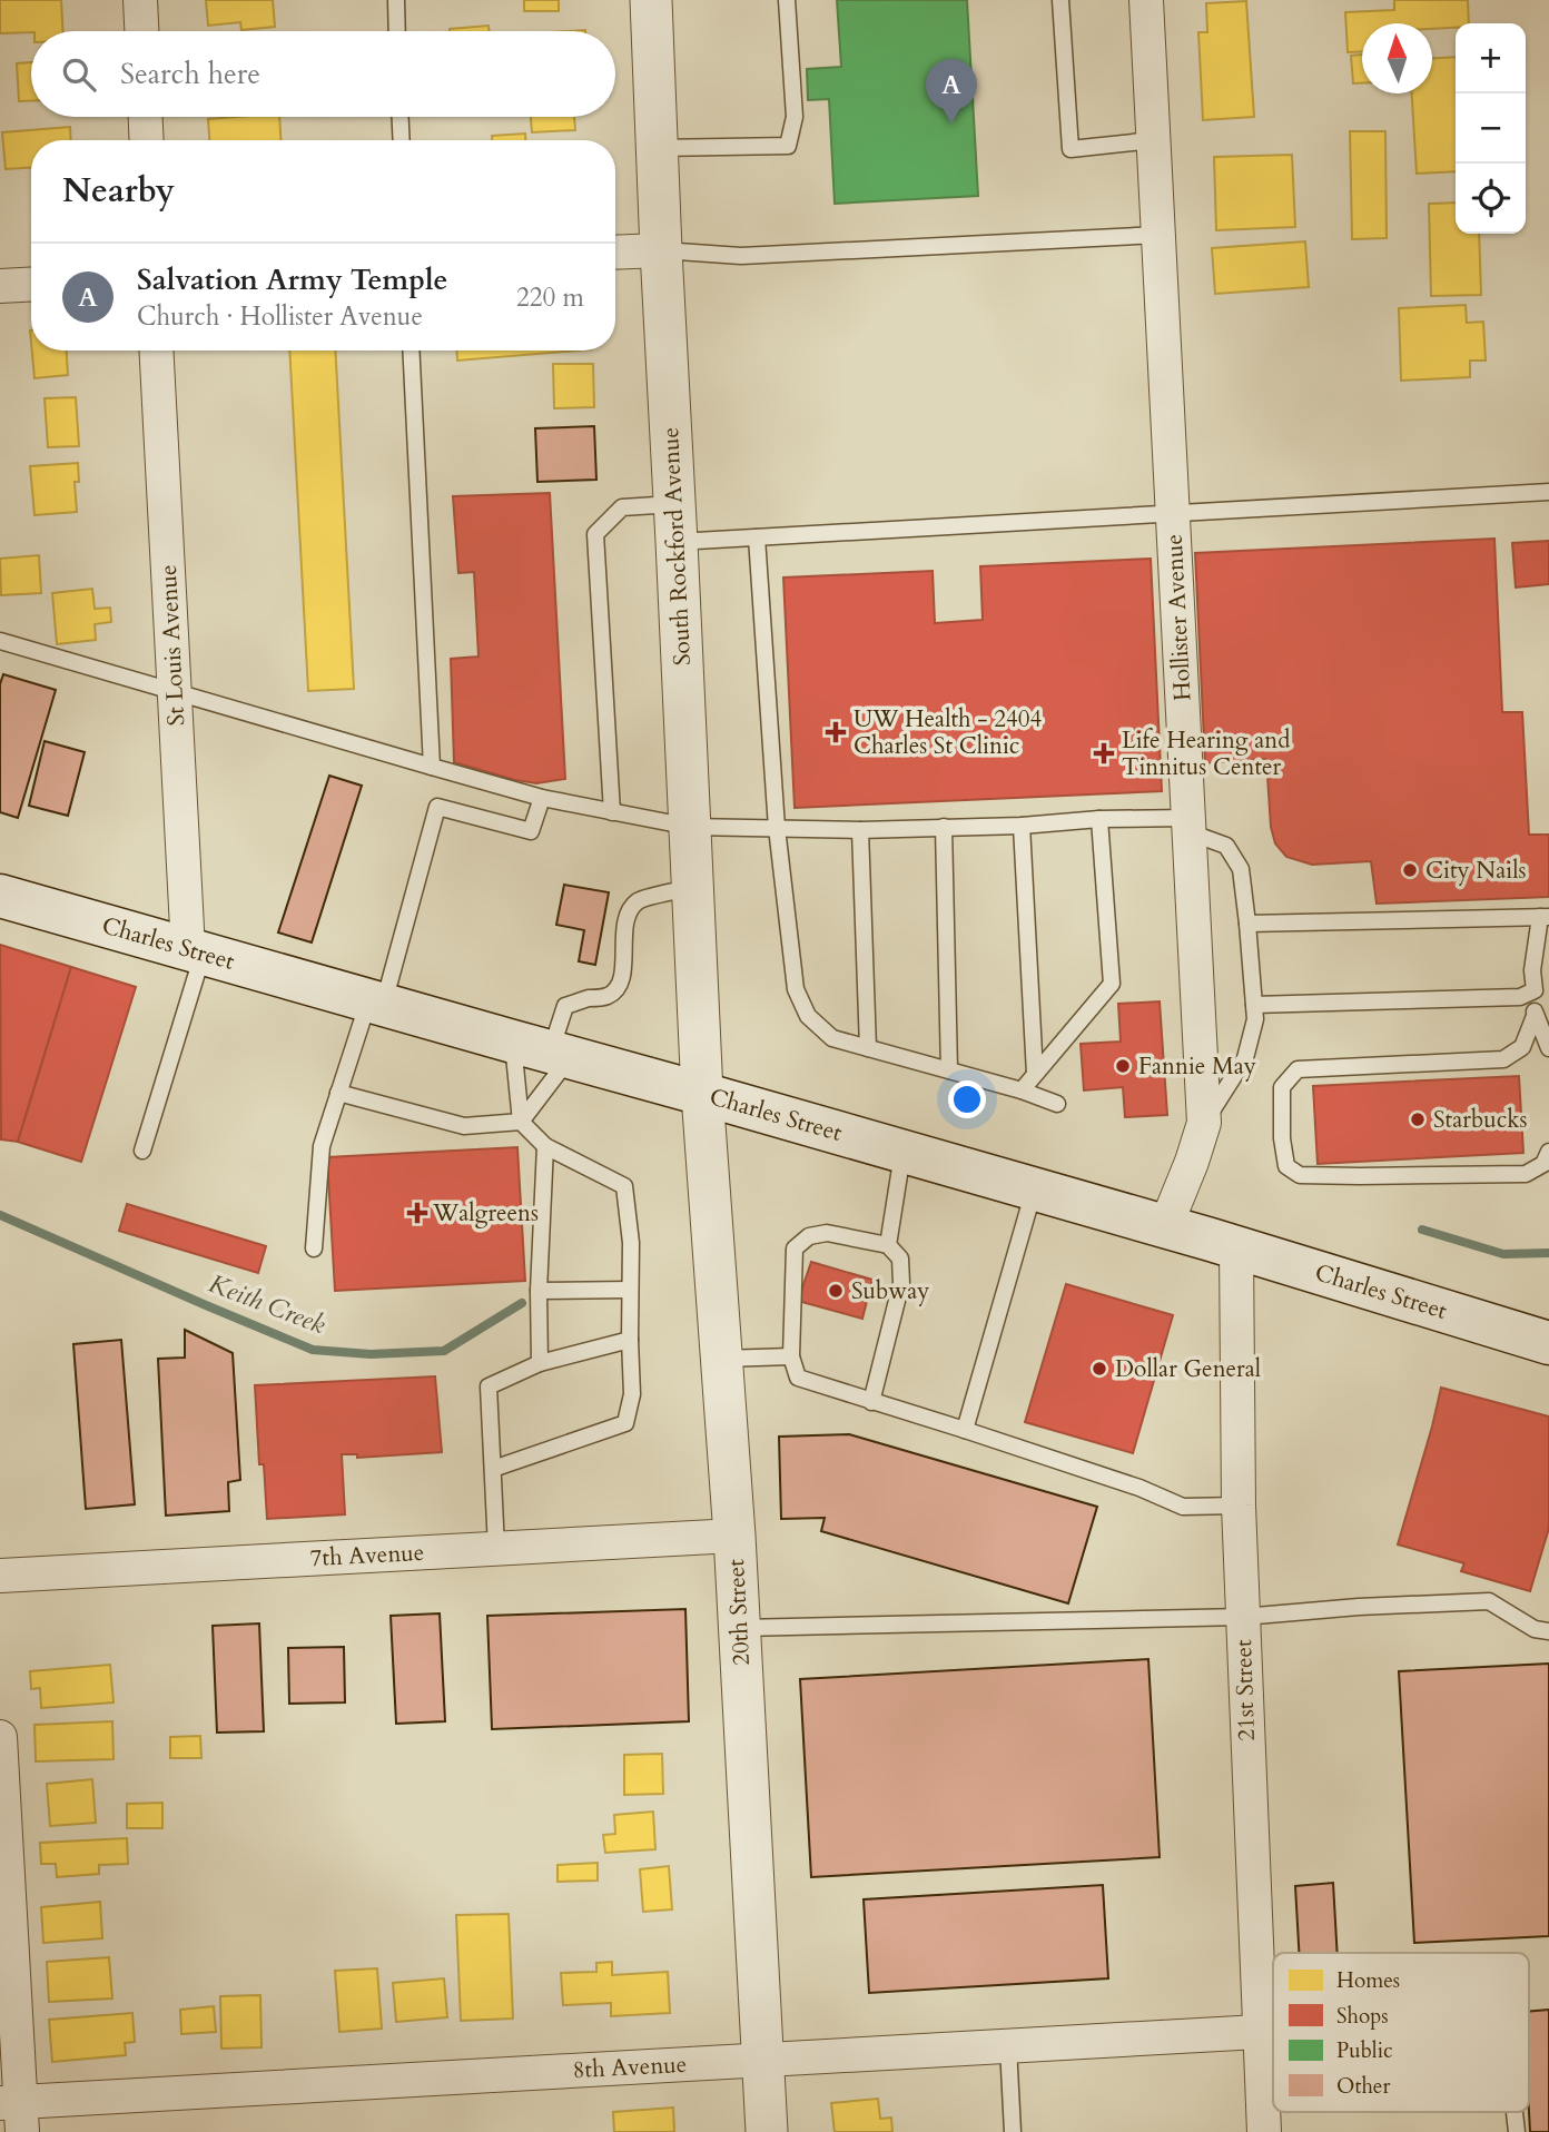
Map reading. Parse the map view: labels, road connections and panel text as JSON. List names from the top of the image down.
{
  "streets": {
    "main road": ["Charles Street"],
    "street": [
      "South Rockford Avenue",
      "Hollister Avenue",
      "St Louis Avenue",
      "7th Avenue",
      "20th Street",
      "21st Street",
      "8th Avenue"
    ]
  },
  "crossings": [
    ["South Rockford Avenue", "Charles Street"],
    ["South Rockford Avenue", "20th Street"],
    ["Hollister Avenue", "Charles Street"],
    ["St Louis Avenue", "Charles Street"],
    ["Charles Street", "20th Street"],
    ["Charles Street", "21st Street"],
    ["7th Avenue", "20th Street"],
    ["20th Street", "8th Avenue"],
    ["21st Street", "8th Avenue"]
  ],
  "water": ["Keith Creek"],
  "places": {
    "health": ["UW Health - 2404 Charles St Clinic", "Life Hearing and Tinnitus Center", "Walgreens"],
    "other": [
      "City Nails",
      "Fannie May",
      "Starbucks",
      "Subway",
      "Dollar General"
    ]
  },
  "legend": [
    "Homes",
    "Shops",
    "Public",
    "Other"
  ],
  "north": "top",
  "page": {
    "map_buttons": ["+", "−"],
    "search": "Search here",
    "pins": "A",
    "heading": "Nearby",
    "list": [
      {
        "mark": "A",
        "name": "Salvation Army Temple",
        "note": "Church · Hollister Avenue",
        "value": "220 m"
      }
    ]
  }
}
